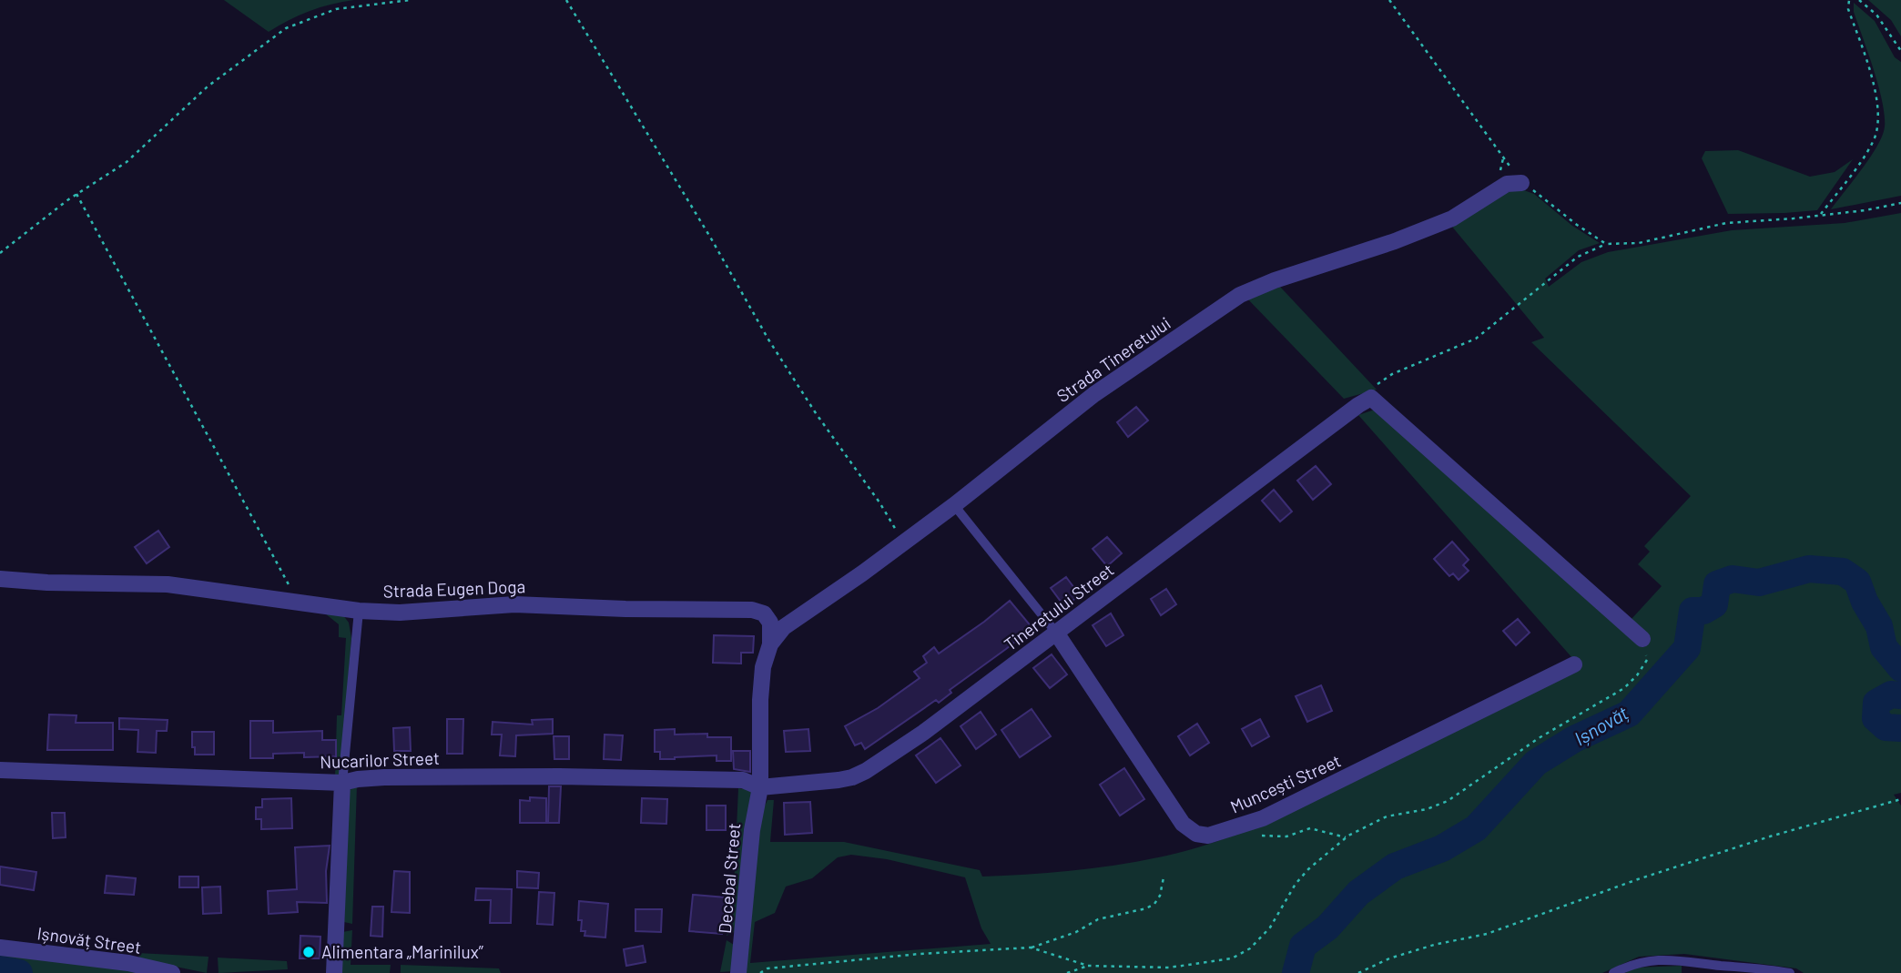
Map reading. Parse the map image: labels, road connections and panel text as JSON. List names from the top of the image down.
{
  "streets": {
    "street": [
      "Strada Tineretului",
      "Strada Eugen Doga",
      "Tineretului Street",
      "Nucarilor Street",
      "Muncești Street",
      "Decebal Street",
      "Ișnovăț Street"
    ]
  },
  "crossings": [
    ["Strada Tineretului", "Strada Eugen Doga"],
    ["Strada Tineretului", "Decebal Street"],
    ["Strada Eugen Doga", "Decebal Street"],
    ["Tineretului Street", "Nucarilor Street"],
    ["Tineretului Street", "Muncești Street"],
    ["Tineretului Street", "Decebal Street"],
    ["Nucarilor Street", "Decebal Street"]
  ],
  "water": ["Ișnovăț"],
  "places": ["Alimentara „Marinilux”"]
}
